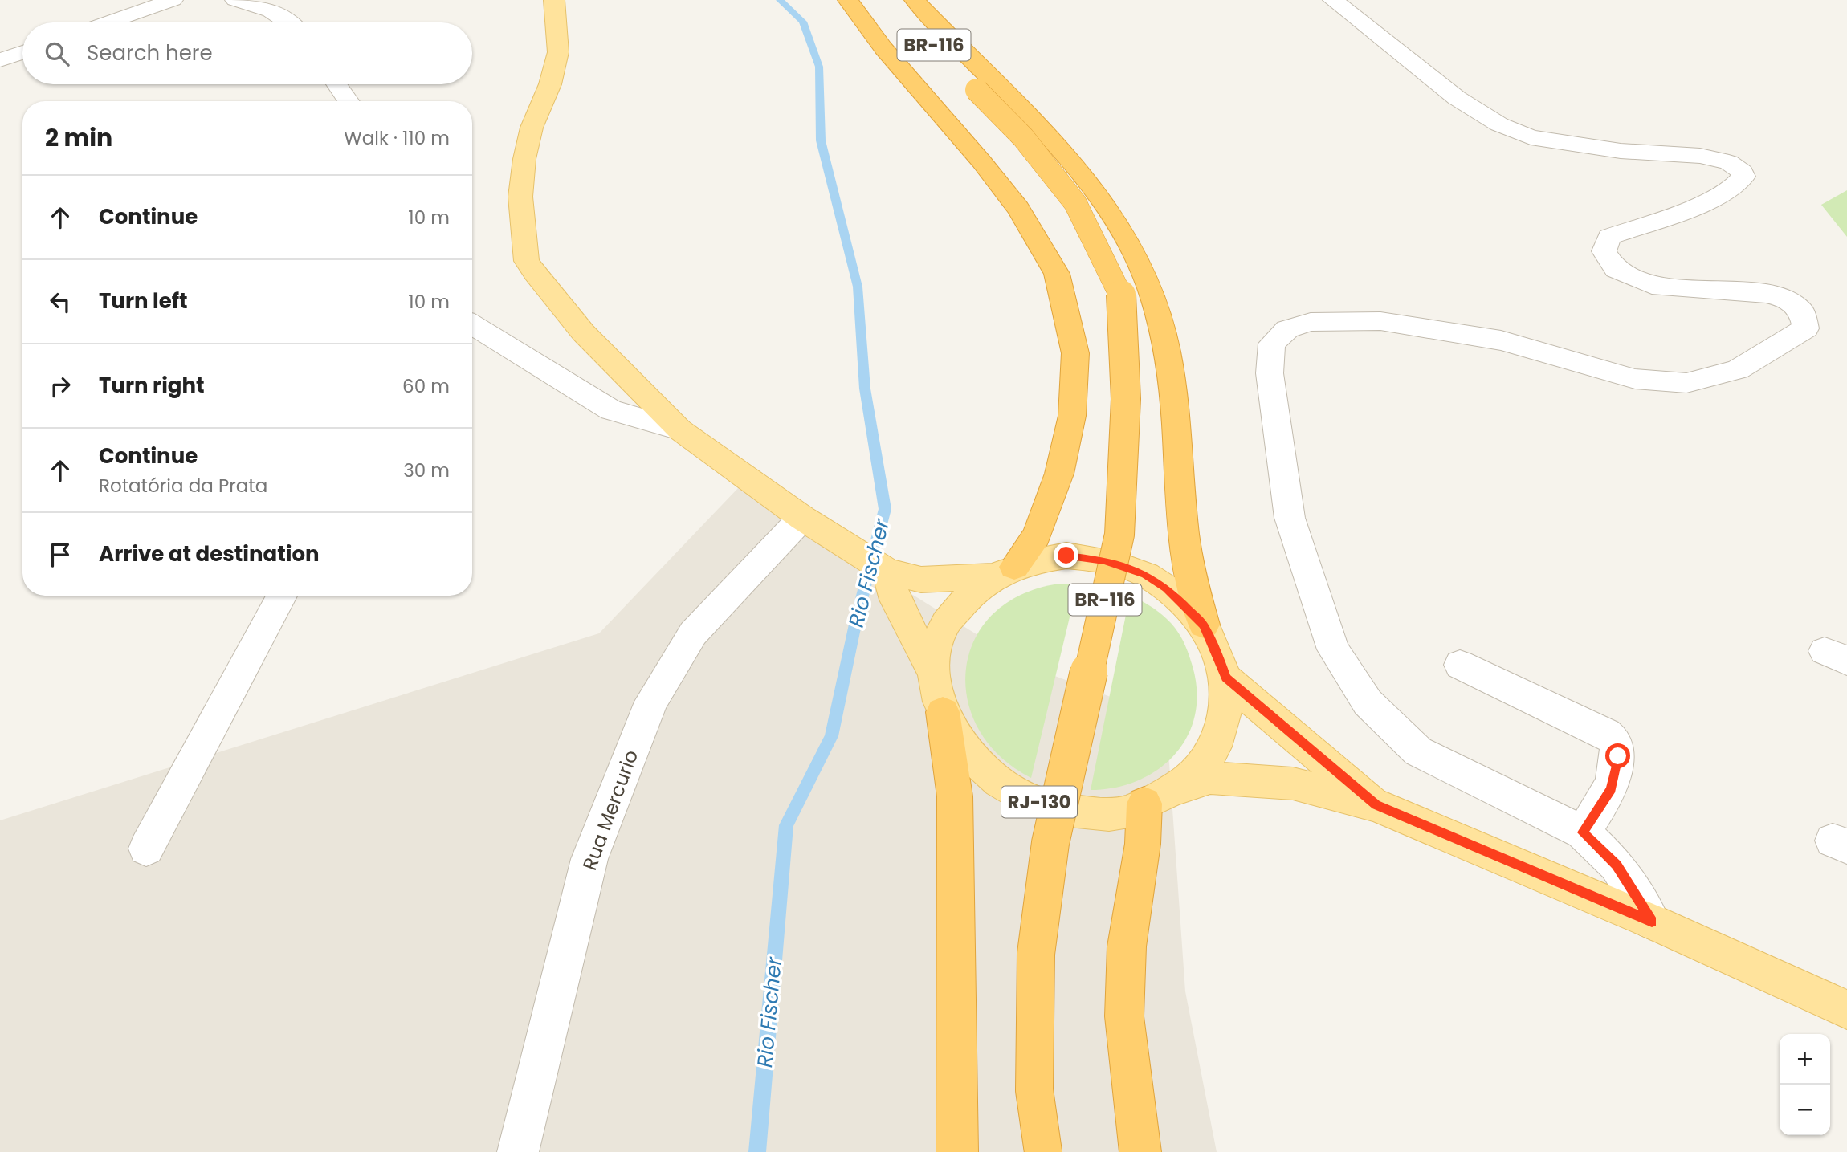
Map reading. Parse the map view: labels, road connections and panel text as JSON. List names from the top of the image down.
{
  "streets": {
    "highway": ["BR-116"],
    "main road": ["RJ-130"],
    "street": ["Rua Mercurio"]
  },
  "water": ["Rio Fischer"],
  "page": {
    "search": "Search here",
    "heading": ["2 min", "Walk · 110 m"],
    "list": [
      ["Continue", "10 m"],
      ["Turn left", "10 m"],
      ["Turn right", "60 m"],
      ["Continue", "Rotatória da Prata", "30 m"],
      "Arrive at destination"
    ],
    "map_buttons": ["+", "−"]
  }
}
